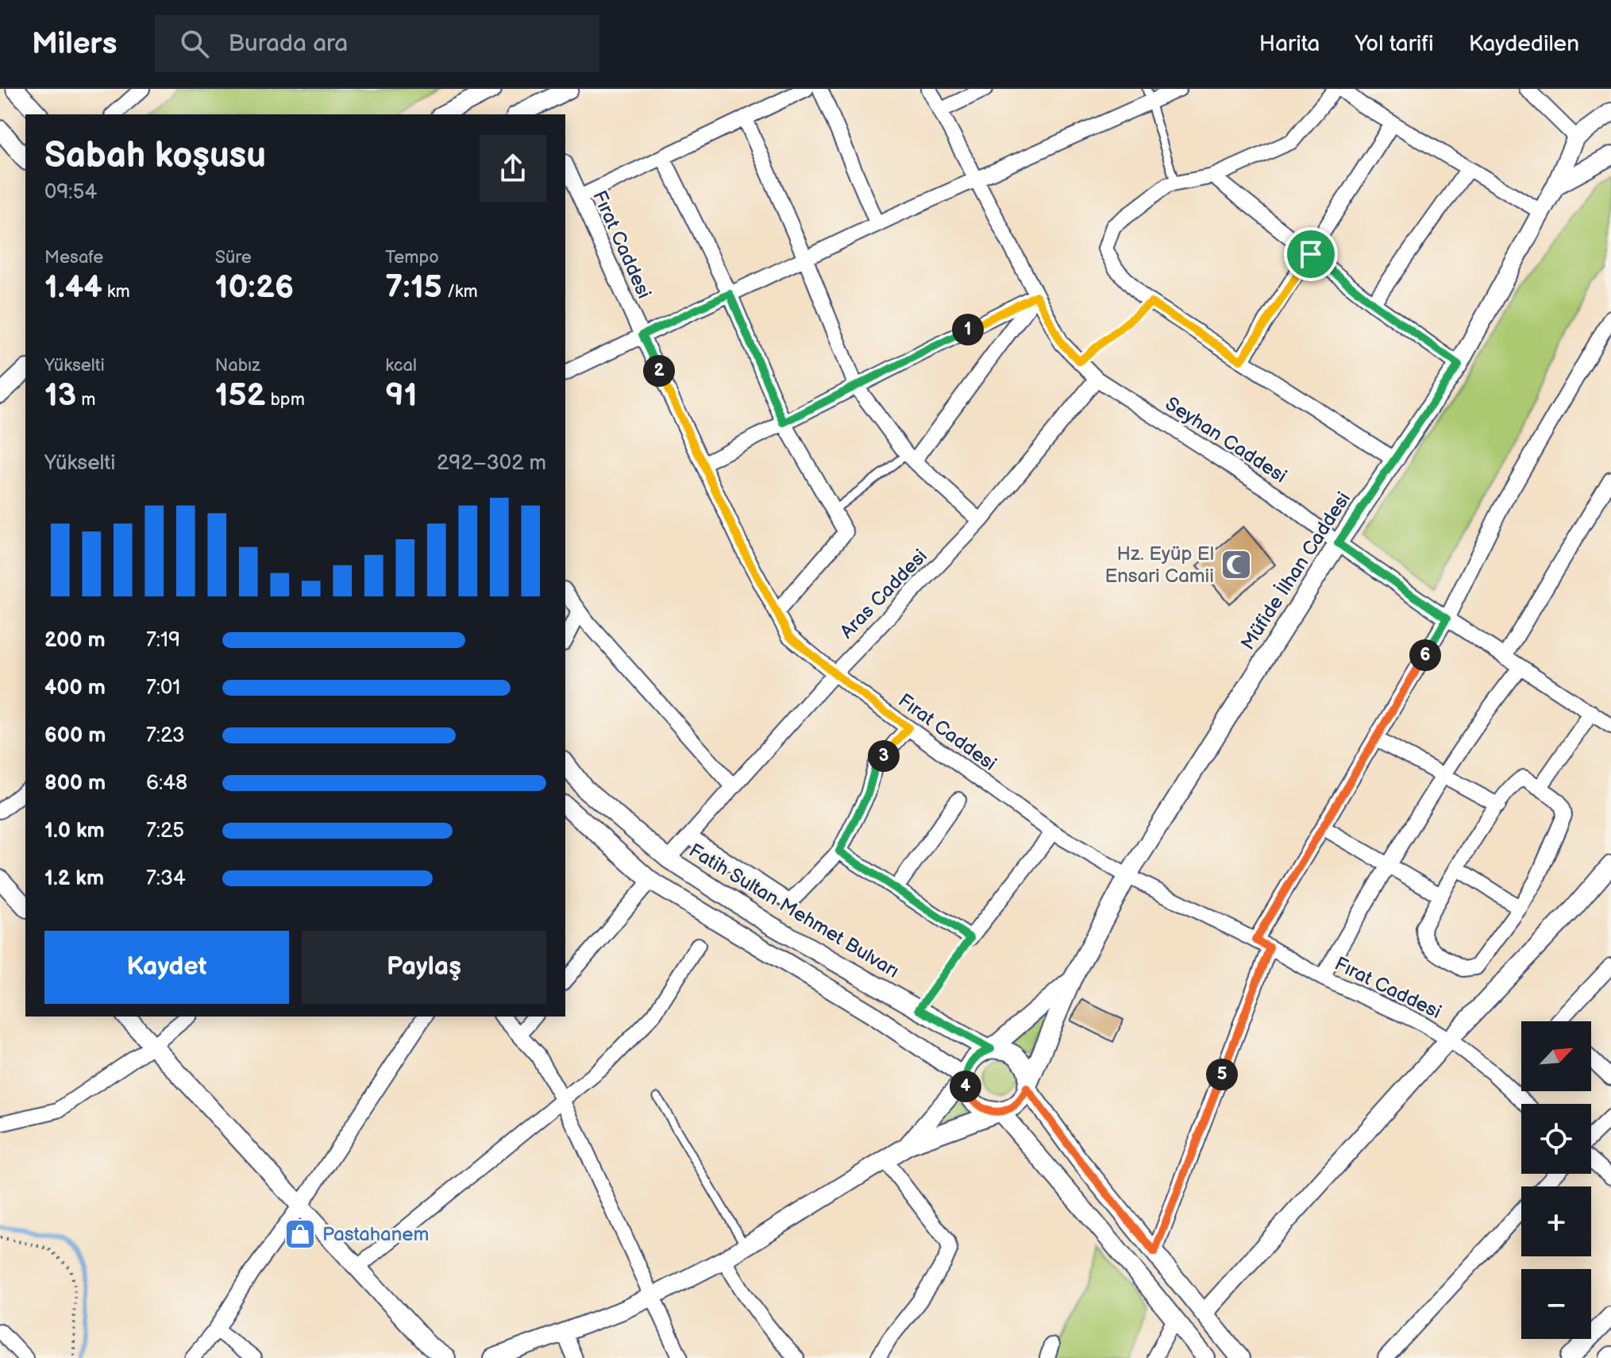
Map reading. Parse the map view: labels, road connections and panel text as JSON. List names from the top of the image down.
{
  "streets": {
    "street": [
      "Fırat Caddesi",
      "Seyhan Caddesi",
      "Müfide İlhan Caddesi",
      "Aras Caddesi",
      "Fatih Sultan Mehmet Bulvarı"
    ]
  },
  "crossings": [
    ["Fırat Caddesi", "Müfide İlhan Caddesi"],
    ["Fırat Caddesi", "Aras Caddesi"],
    ["Seyhan Caddesi", "Müfide İlhan Caddesi"],
    ["Seyhan Caddesi", "Aras Caddesi"],
    ["Müfide İlhan Caddesi", "Fatih Sultan Mehmet Bulvarı"],
    ["Aras Caddesi", "Fatih Sultan Mehmet Bulvarı"]
  ],
  "places": {
    "mosque": ["Hz. Eyüp El Ensari Camii"],
    "shop": ["Pastahanem"]
  },
  "north": "top right",
  "page": {
    "header": "Milers",
    "search": "Burada ara",
    "nav": ["Harita", "Yol tarifi", "Kaydedilen"],
    "heading": ["Sabah koşusu", "09:54"],
    "stats": [
      ["Mesafe", "1.44 km"],
      ["Süre", "10:26"],
      ["Tempo", "7:15 /km"],
      ["Yükselti", "13 m"],
      ["Nabız", "152 bpm"],
      ["kcal", "91"]
    ],
    "pins": [
      "1",
      "2",
      "6",
      "3",
      "5",
      "4"
    ],
    "chart": ["Yükselti", "292–302 m"],
    "list": [
      {
        "name": "200 m",
        "note": "7:19"
      },
      {
        "name": "400 m",
        "note": "7:01"
      },
      {
        "name": "600 m",
        "note": "7:23"
      },
      {
        "name": "800 m",
        "note": "6:48"
      },
      {
        "name": "1.0 km",
        "note": "7:25"
      },
      {
        "name": "1.2 km",
        "note": "7:34"
      }
    ],
    "buttons": ["Kaydet", "Paylaş"],
    "map_buttons": ["+", "−"]
  }
}
